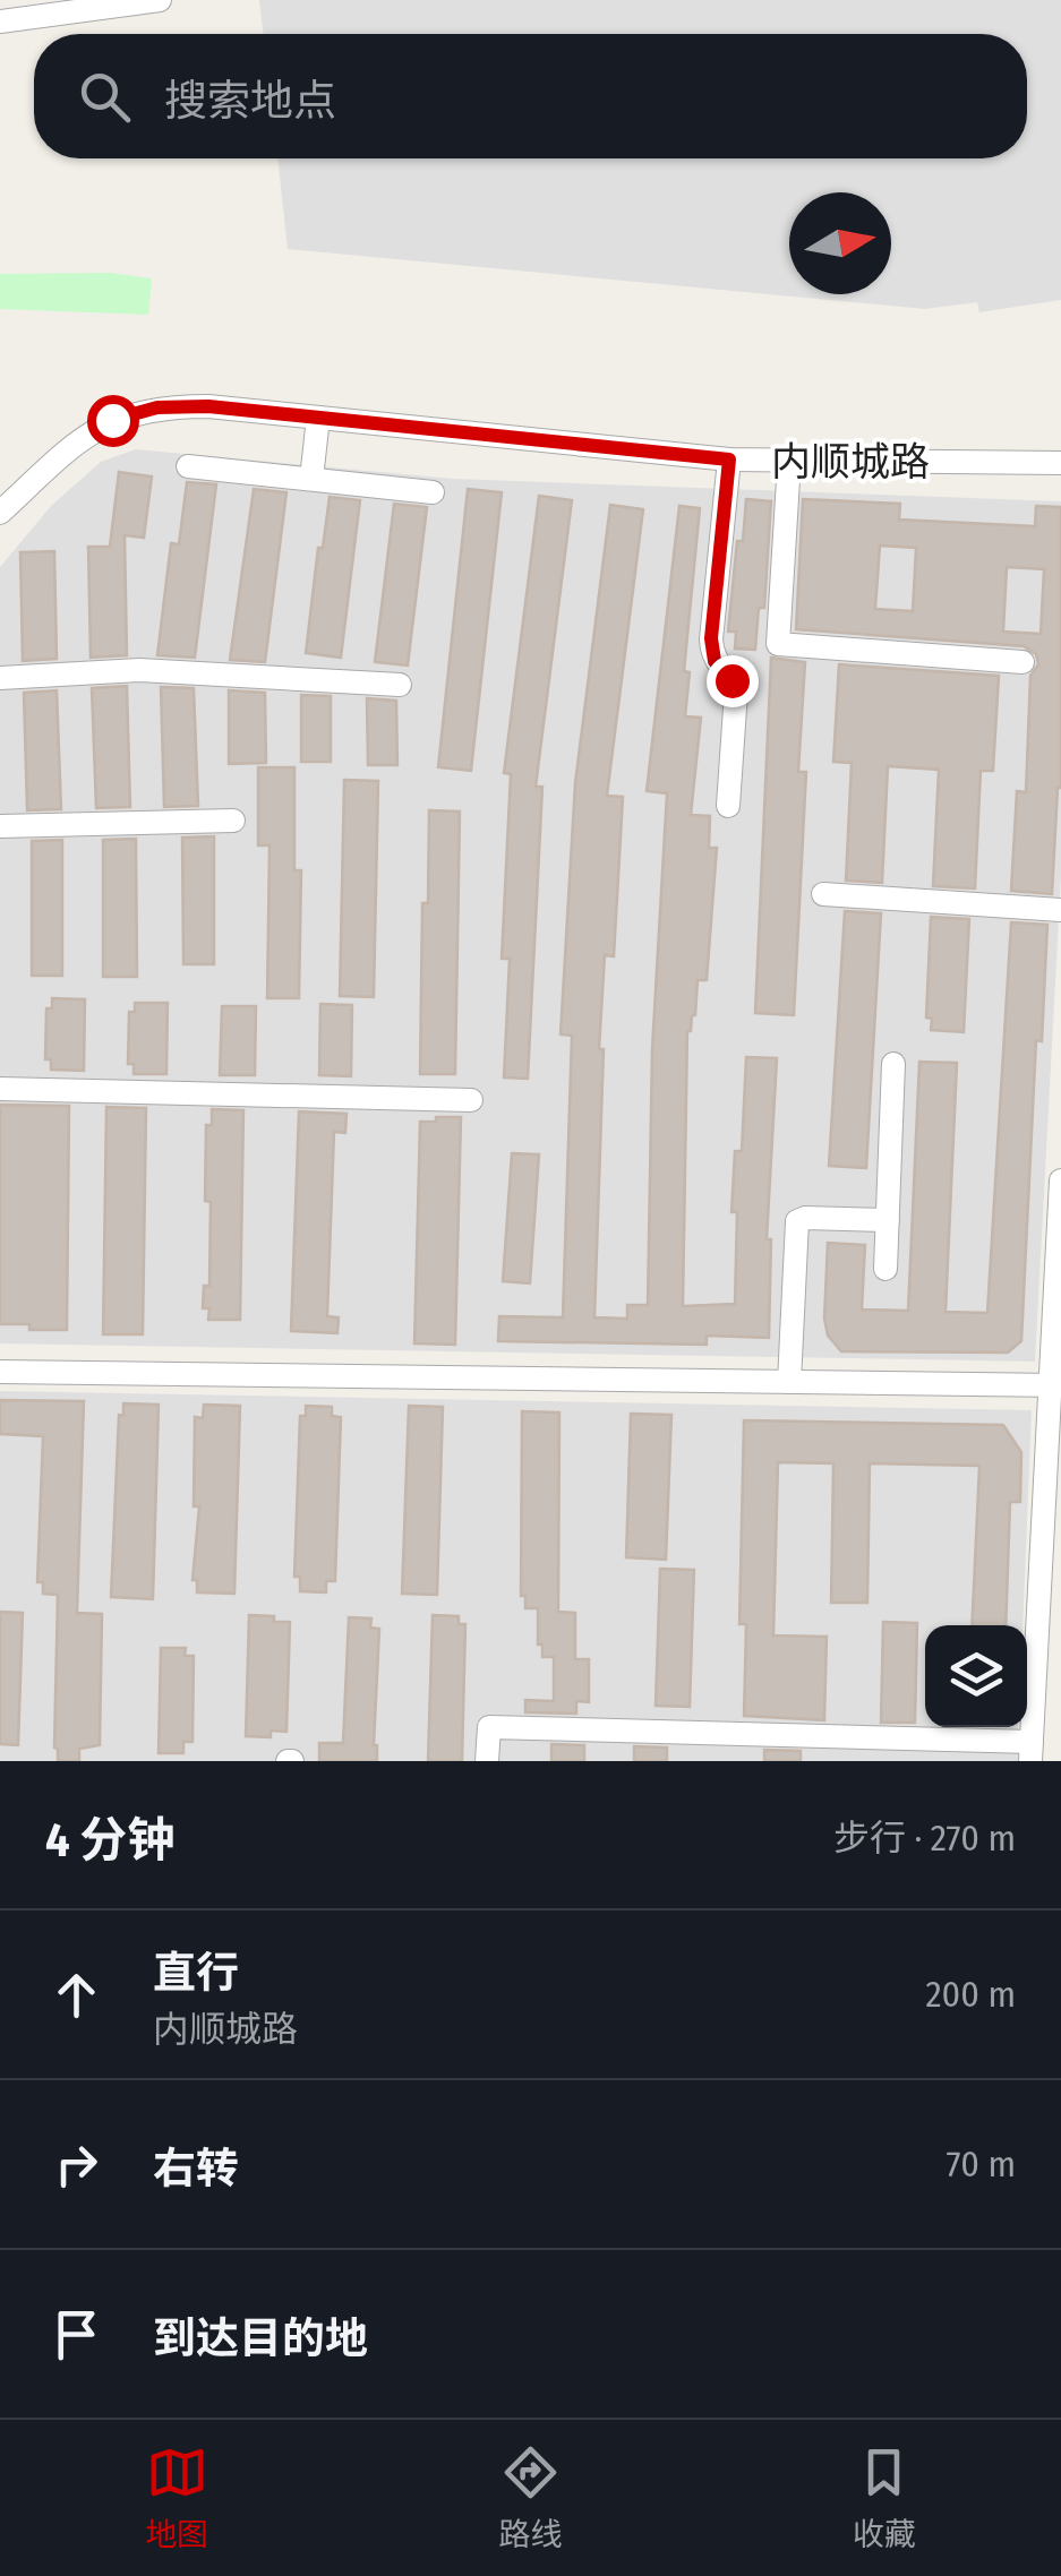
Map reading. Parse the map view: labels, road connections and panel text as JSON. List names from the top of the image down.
{
  "streets": {
    "street": ["内顺城路"]
  },
  "north": "right",
  "page": {
    "search": "搜索地点",
    "heading": ["4 分钟", "步行 · 270 m"],
    "list": [
      ["直行", "内顺城路", "200 m"],
      ["右转", "70 m"],
      "到达目的地"
    ],
    "nav": ["地图", "路线", "收藏"]
  }
}
